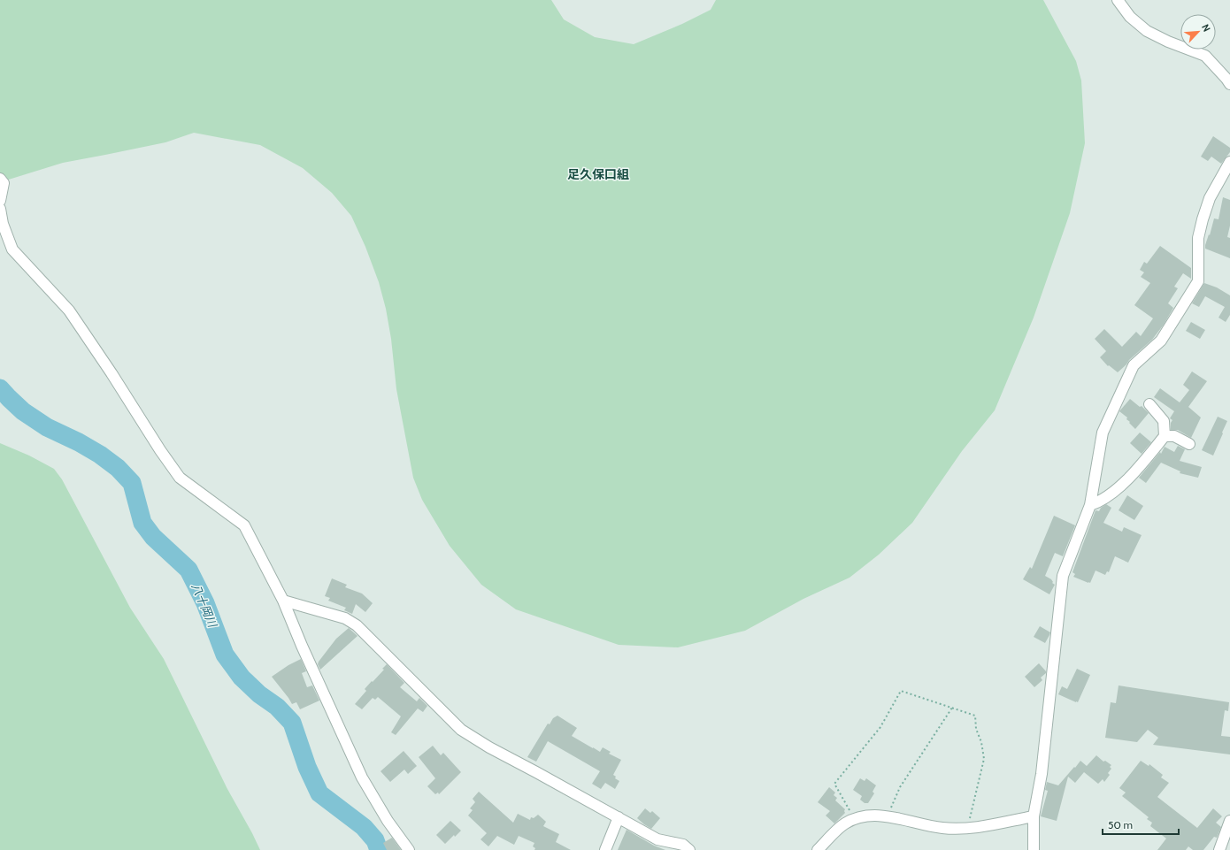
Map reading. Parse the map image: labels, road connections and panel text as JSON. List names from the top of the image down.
{
  "districts": ["足久保口組"],
  "water": ["八十岡川"],
  "scale_bar": "50 m",
  "north": "top right"
}
